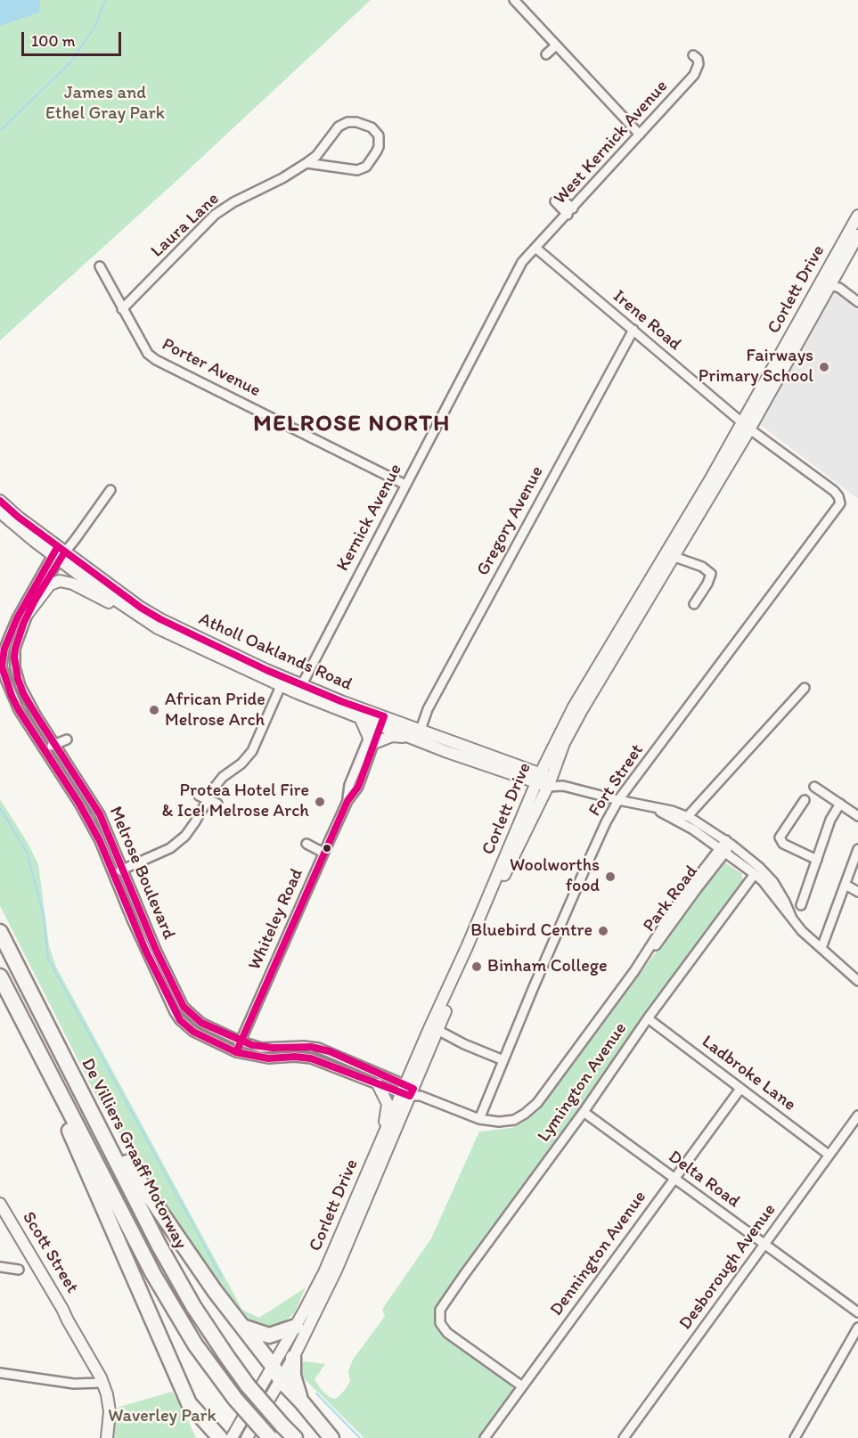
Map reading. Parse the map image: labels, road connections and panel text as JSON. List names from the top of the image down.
{
  "streets": {
    "highway": ["De Villiers Graaff Motorway"],
    "main road": ["Corlett Drive", "Atholl Oaklands Road", "Scott Street"],
    "street": [
      "West Kernick Avenue",
      "Laura Lane",
      "Irene Road",
      "Porter Avenue",
      "Kernick Avenue",
      "Gregory Avenue",
      "Fort Street",
      "Melrose Boulevard",
      "Park Road",
      "Whiteley Road",
      "Ladbroke Lane",
      "Lymington Avenue",
      "Delta Road",
      "Dennington Avenue",
      "Desborough Avenue"
    ]
  },
  "crossings": [
    ["West Kernick Avenue", "Irene Road"],
    ["West Kernick Avenue", "Kernick Avenue"],
    ["Laura Lane", "Porter Avenue"],
    ["Corlett Drive", "Irene Road"],
    ["Corlett Drive", "Atholl Oaklands Road"],
    ["Corlett Drive", "Melrose Boulevard"],
    ["Corlett Drive", "Park Road"],
    ["Irene Road", "Kernick Avenue"],
    ["Irene Road", "Gregory Avenue"],
    ["Irene Road", "Fort Street"],
    ["Porter Avenue", "Kernick Avenue"],
    ["Kernick Avenue", "Atholl Oaklands Road"],
    ["Gregory Avenue", "Atholl Oaklands Road"],
    ["Atholl Oaklands Road", "Fort Street"],
    ["Atholl Oaklands Road", "Melrose Boulevard"],
    ["Atholl Oaklands Road", "Park Road"],
    ["Atholl Oaklands Road", "Whiteley Road"],
    ["Atholl Oaklands Road", "Lymington Avenue"],
    ["Fort Street", "Park Road"],
    ["Melrose Boulevard", "Park Road"],
    ["Melrose Boulevard", "Whiteley Road"],
    ["Ladbroke Lane", "Lymington Avenue"],
    ["Ladbroke Lane", "Dennington Avenue"],
    ["Ladbroke Lane", "Desborough Avenue"],
    ["Lymington Avenue", "Delta Road"],
    ["Lymington Avenue", "Dennington Avenue"],
    ["Delta Road", "Dennington Avenue"],
    ["Delta Road", "Desborough Avenue"]
  ],
  "districts": ["MELROSE NORTH"],
  "parks": ["James and Ethel Gray Park", "Waverley Park"],
  "places": [
    "Fairways Primary School",
    "African Pride Melrose Arch",
    "Protea Hotel Fire & Ice! Melrose Arch",
    "Woolworths food",
    "Bluebird Centre",
    "Binham College"
  ],
  "scale_bar": "100 m"
}
